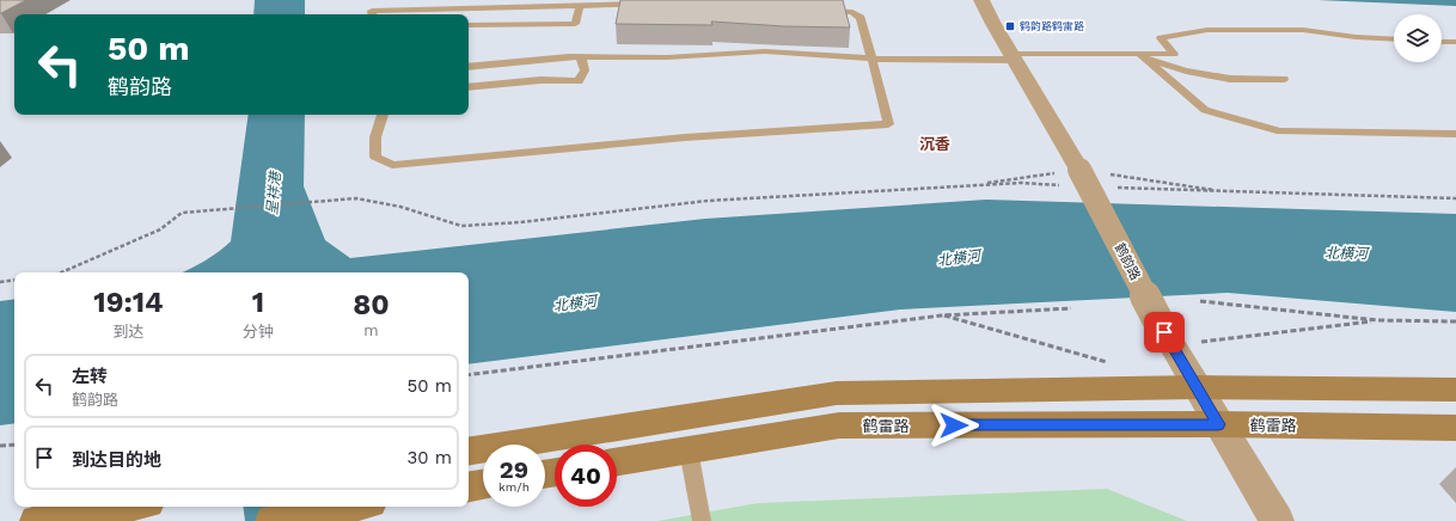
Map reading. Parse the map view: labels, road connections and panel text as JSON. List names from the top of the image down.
{
  "streets": {
    "street": ["鹤韵路", "鹤雷路"]
  },
  "crossings": [
    ["鹤韵路", "鹤雷路"]
  ],
  "districts": ["沉香"],
  "water": ["呈祥港", "北横河"],
  "places": {
    "transit": ["鹤韵路鹤雷路"]
  },
  "page": {
    "turn": ["50 m", "鹤韵路"],
    "eta": [
      "19:14",
      "到达",
      "1",
      "分钟",
      "80",
      "m"
    ],
    "list": [
      {
        "name": "左转",
        "note": "鹤韵路",
        "value": "50 m"
      },
      {
        "name": "到达目的地",
        "value": "30 m"
      }
    ],
    "speed": "29 km/h",
    "limit": "40"
  }
}
